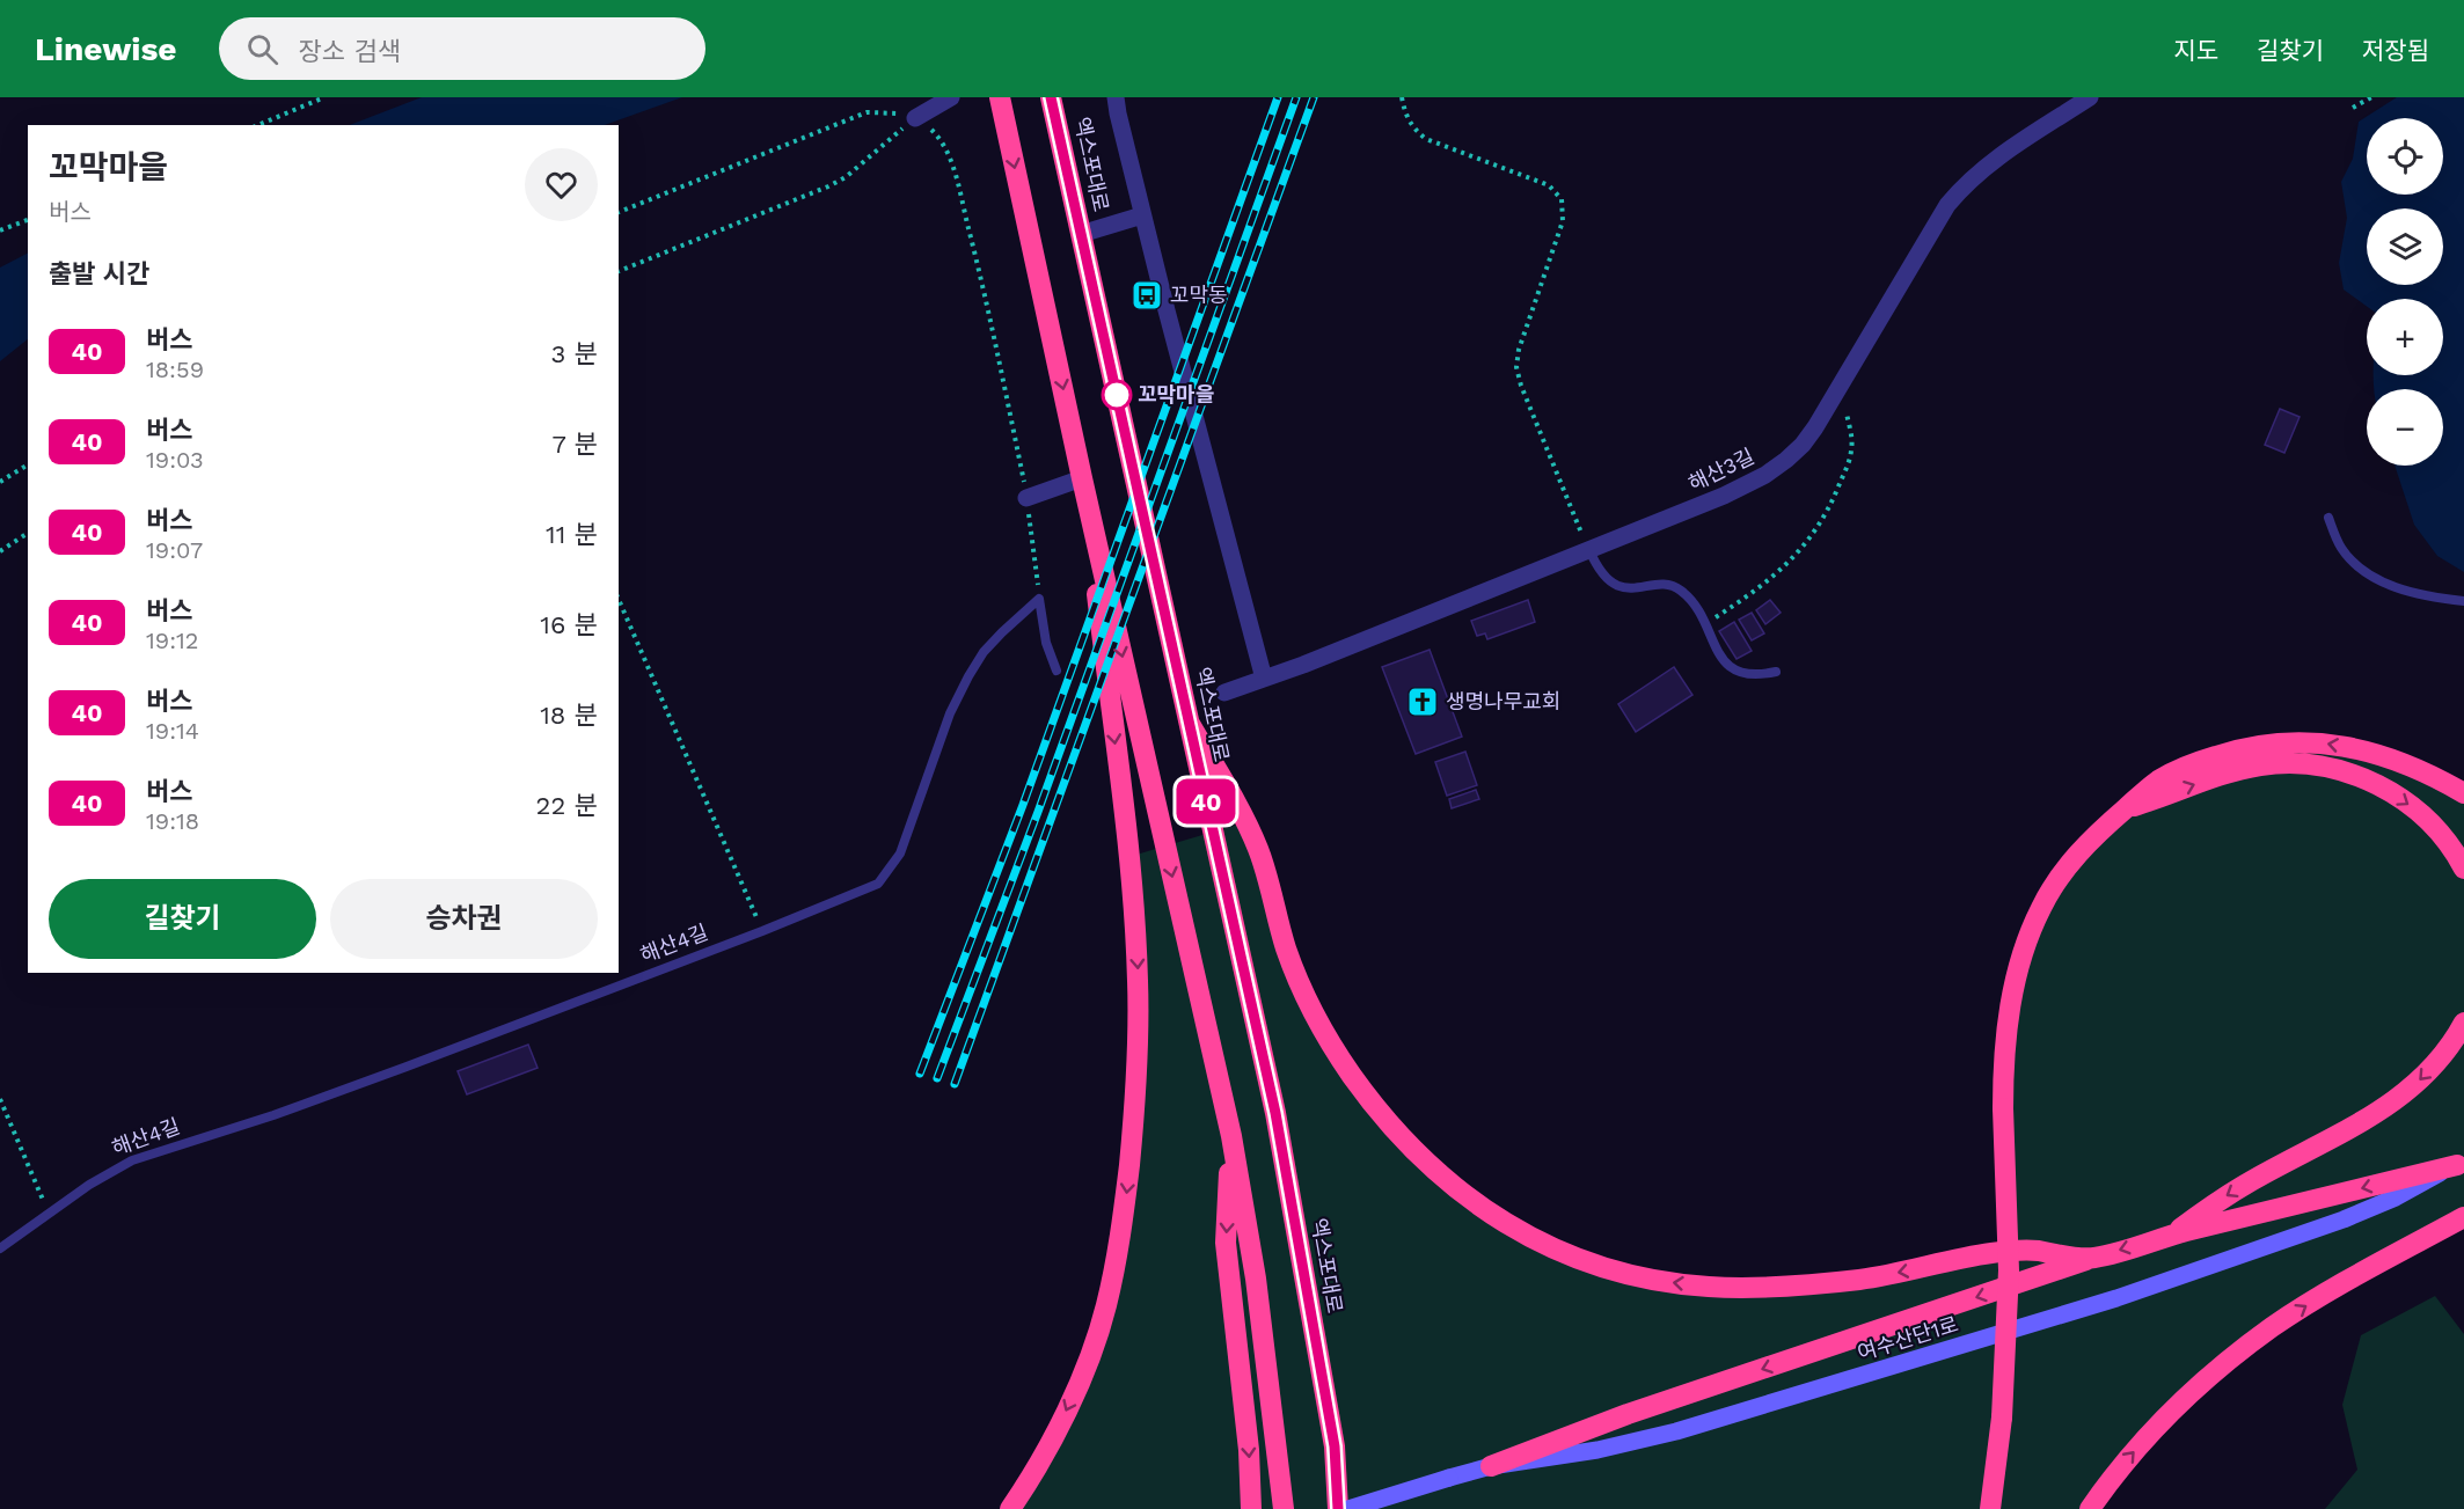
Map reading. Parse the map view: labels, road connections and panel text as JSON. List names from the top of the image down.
{
  "streets": {
    "highway": ["엑스포대로"],
    "street": ["해산3길", "여수산단1로"],
    "lane": ["해산4길"]
  },
  "places": {
    "bus stop": ["꼬막동"],
    "other": ["꼬막마을"],
    "church": ["생명나무교회"]
  },
  "lines": ["bus line 40"],
  "page": {
    "header": "Linewise",
    "search": "장소 검색",
    "nav": ["지도", "길찾기", "저장됨"],
    "on_map": "40",
    "map_buttons": ["+", "−"],
    "heading": [
      ["꼬막마을", "버스"],
      "출발 시간"
    ],
    "list": [
      {
        "mark": "40",
        "name": "버스",
        "note": "18:59",
        "value": "3 분"
      },
      {
        "mark": "40",
        "name": "버스",
        "note": "19:03",
        "value": "7 분"
      },
      {
        "mark": "40",
        "name": "버스",
        "note": "19:07",
        "value": "11 분"
      },
      {
        "mark": "40",
        "name": "버스",
        "note": "19:12",
        "value": "16 분"
      },
      {
        "mark": "40",
        "name": "버스",
        "note": "19:14",
        "value": "18 분"
      },
      {
        "mark": "40",
        "name": "버스",
        "note": "19:18",
        "value": "22 분"
      }
    ],
    "buttons": ["길찾기", "승차권"]
  }
}
